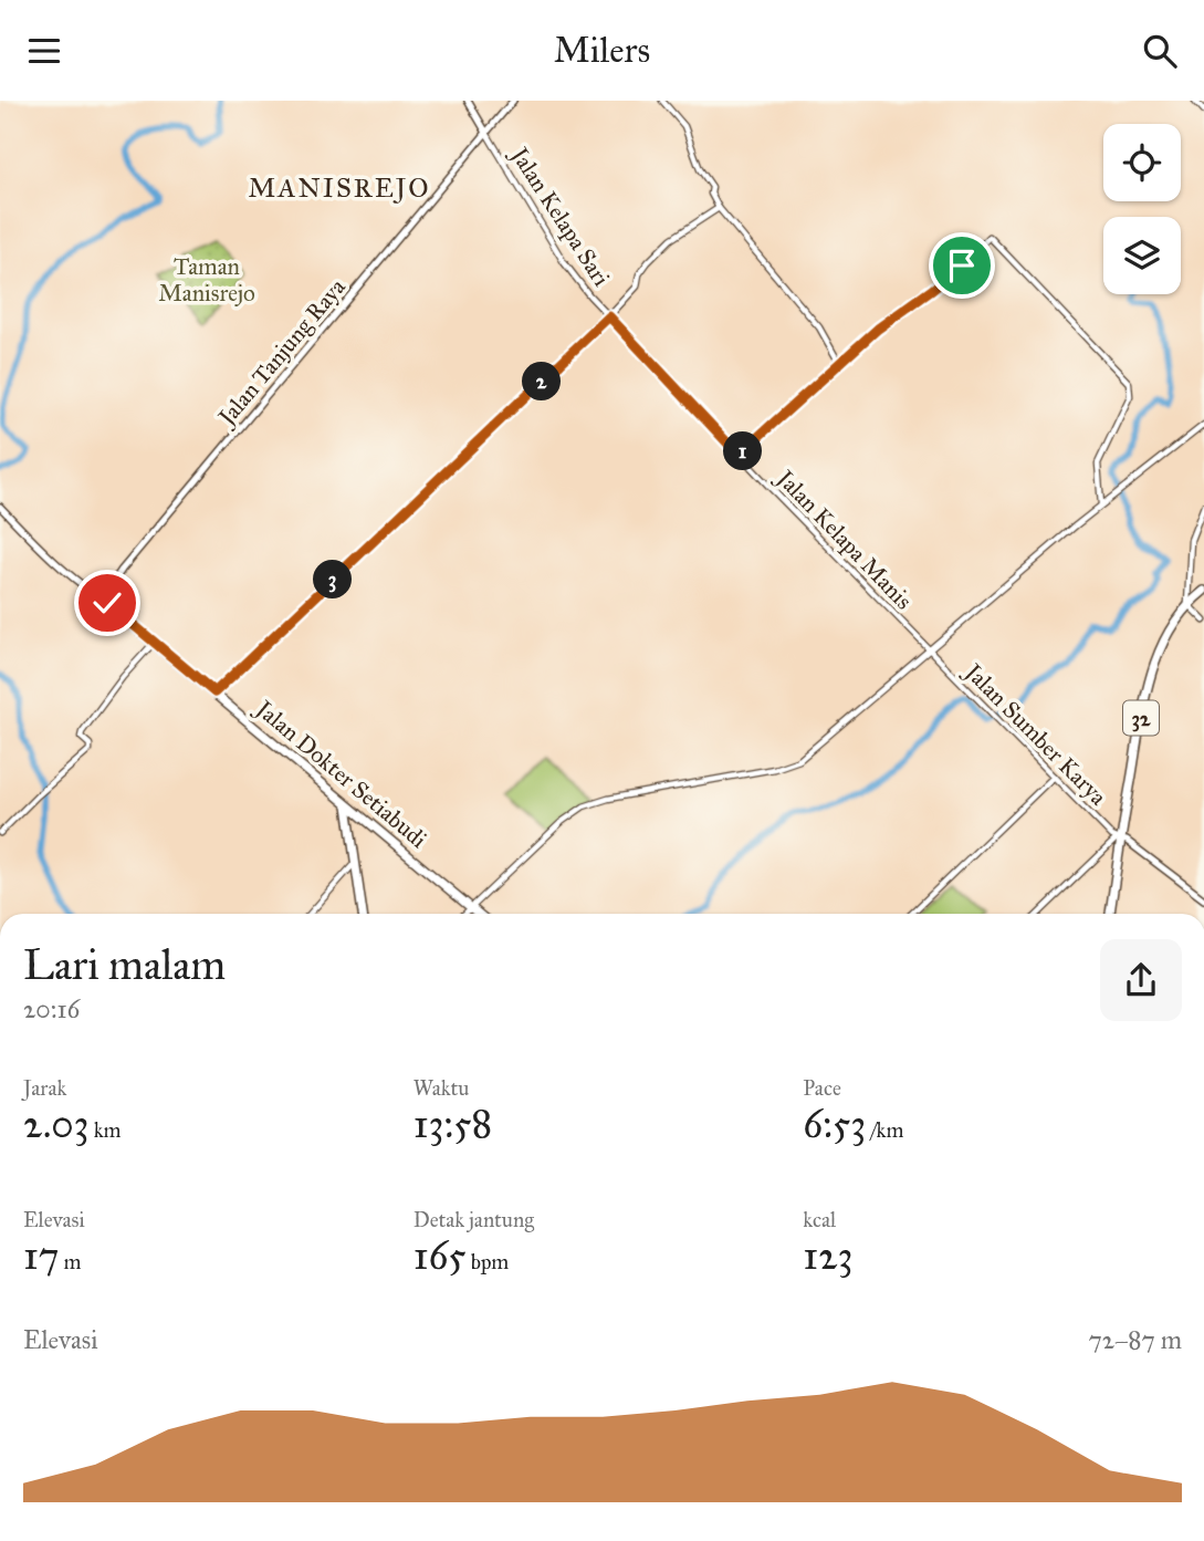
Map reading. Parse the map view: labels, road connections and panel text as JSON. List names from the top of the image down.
{
  "streets": {
    "main road": ["Jalan Tanjung Raya", "32", "Jalan Dokter Setiabudi"],
    "street": ["Jalan Kelapa Sari", "Jalan Kelapa Manis", "Jalan Sumber Karya"]
  },
  "crossings": [
    ["Jalan Kelapa Sari", "Jalan Tanjung Raya"],
    ["Jalan Kelapa Sari", "Jalan Kelapa Manis"],
    ["Jalan Tanjung Raya", "Jalan Dokter Setiabudi"],
    ["Jalan Kelapa Manis", "Jalan Sumber Karya"],
    ["32", "Jalan Sumber Karya"]
  ],
  "districts": ["MANISREJO"],
  "parks": ["Taman Manisrejo"],
  "page": {
    "header": "Milers",
    "pins": ["2", "1", "3"],
    "heading": ["Lari malam", "20:16"],
    "stats": [
      ["Jarak", "2.03 km"],
      ["Waktu", "13:58"],
      ["Pace", "6:53 /km"],
      ["Elevasi", "17 m"],
      ["Detak jantung", "165 bpm"],
      ["kcal", "123"]
    ],
    "chart": ["Elevasi", "72–87 m"]
  }
}
